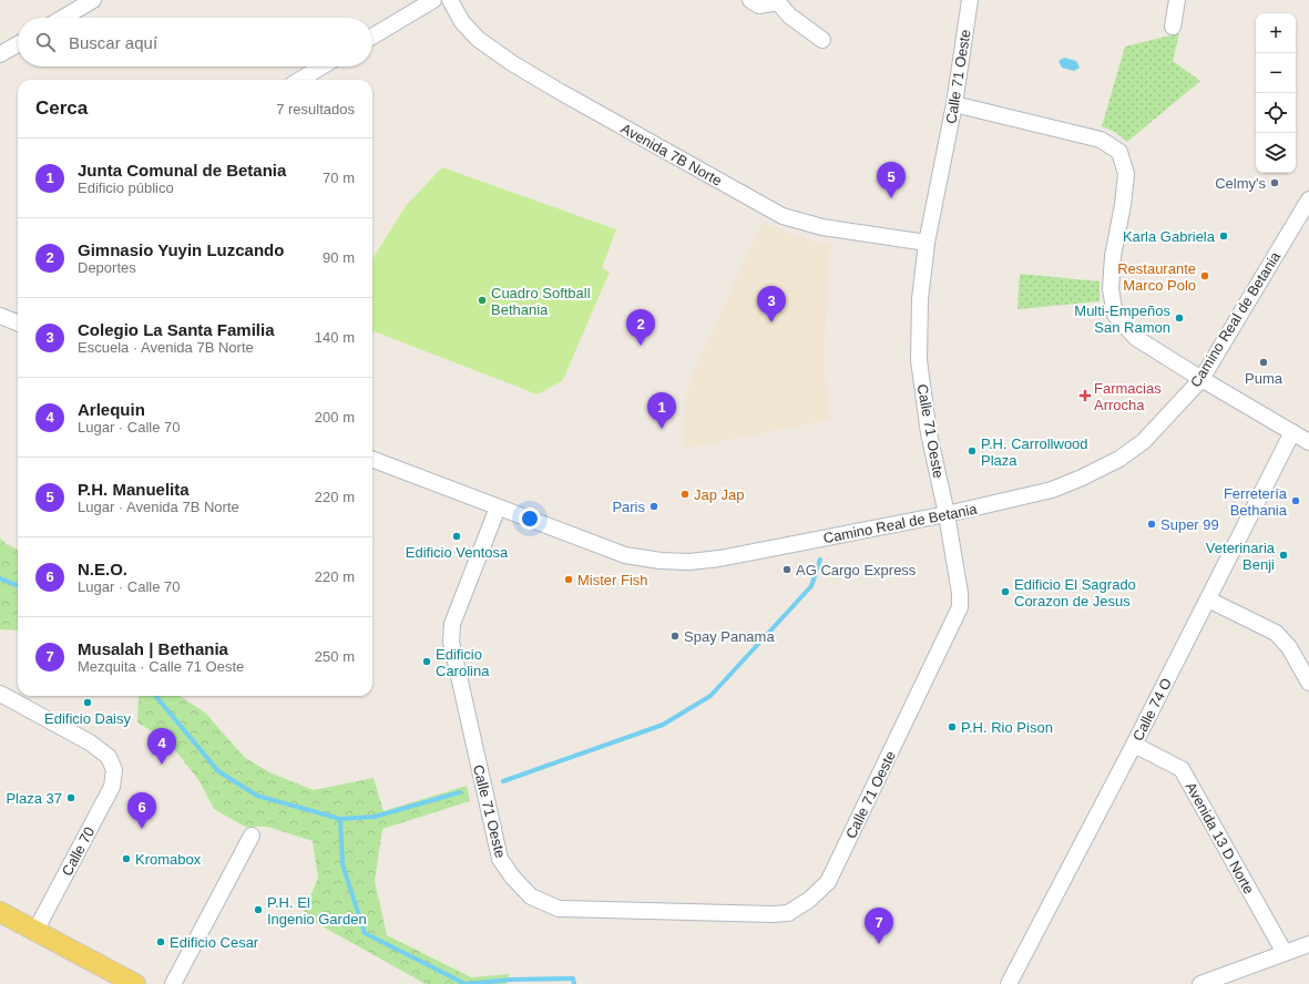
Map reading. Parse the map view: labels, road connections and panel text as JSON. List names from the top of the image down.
{
  "streets": {
    "street": [
      "Calle 71 Oeste",
      "Avenida 7B Norte",
      "Camino Real de Betania",
      "Calle 74 O",
      "Avenida 13 D Norte",
      "Calle 70"
    ]
  },
  "crossings": [
    ["Calle 71 Oeste", "Avenida 7B Norte"],
    ["Calle 71 Oeste", "Camino Real de Betania"],
    ["Calle 74 O", "Avenida 13 D Norte"]
  ],
  "places": {
    "other": [
      "Celmy's",
      "Karla Gabriela",
      "Restaurante Marco Polo",
      "Cuadro Softball Bethania",
      "Multi-Empeños San Ramon",
      "Puma",
      "P.H. Carrollwood Plaza",
      "Jap Jap",
      "Ferretería Bethania",
      "Paris",
      "Super 99",
      "Edificio Ventosa",
      "Veterinaria Benji",
      "AG Cargo Express",
      "Mister Fish",
      "Edificio El Sagrado Corazon de Jesus",
      "Spay Panama",
      "Edificio Carolina",
      "Edificio Daisy",
      "P.H. Rio Pison",
      "Plaza 37",
      "Kromabox",
      "P.H. El Ingenio Garden",
      "Edificio Cesar"
    ],
    "health": ["Farmacias Arrocha"]
  },
  "page": {
    "map_buttons": ["+", "−"],
    "search": "Buscar aquí",
    "heading": ["Cerca", "7 resultados"],
    "list": [
      {
        "mark": "1",
        "name": "Junta Comunal de Betania",
        "note": "Edificio público",
        "value": "70 m"
      },
      {
        "mark": "2",
        "name": "Gimnasio Yuyin Luzcando",
        "note": "Deportes",
        "value": "90 m"
      },
      {
        "mark": "3",
        "name": "Colegio La Santa Familia",
        "note": "Escuela · Avenida 7B Norte",
        "value": "140 m"
      },
      {
        "mark": "4",
        "name": "Arlequin",
        "note": "Lugar · Calle 70",
        "value": "200 m"
      },
      {
        "mark": "5",
        "name": "P.H. Manuelita",
        "note": "Lugar · Avenida 7B Norte",
        "value": "220 m"
      },
      {
        "mark": "6",
        "name": "N.E.O.",
        "note": "Lugar · Calle 70",
        "value": "220 m"
      },
      {
        "mark": "7",
        "name": "Musalah | Bethania",
        "note": "Mezquita · Calle 71 Oeste",
        "value": "250 m"
      }
    ],
    "pins": [
      "5",
      "3",
      "2",
      "1",
      "4",
      "6",
      "7"
    ]
  }
}
